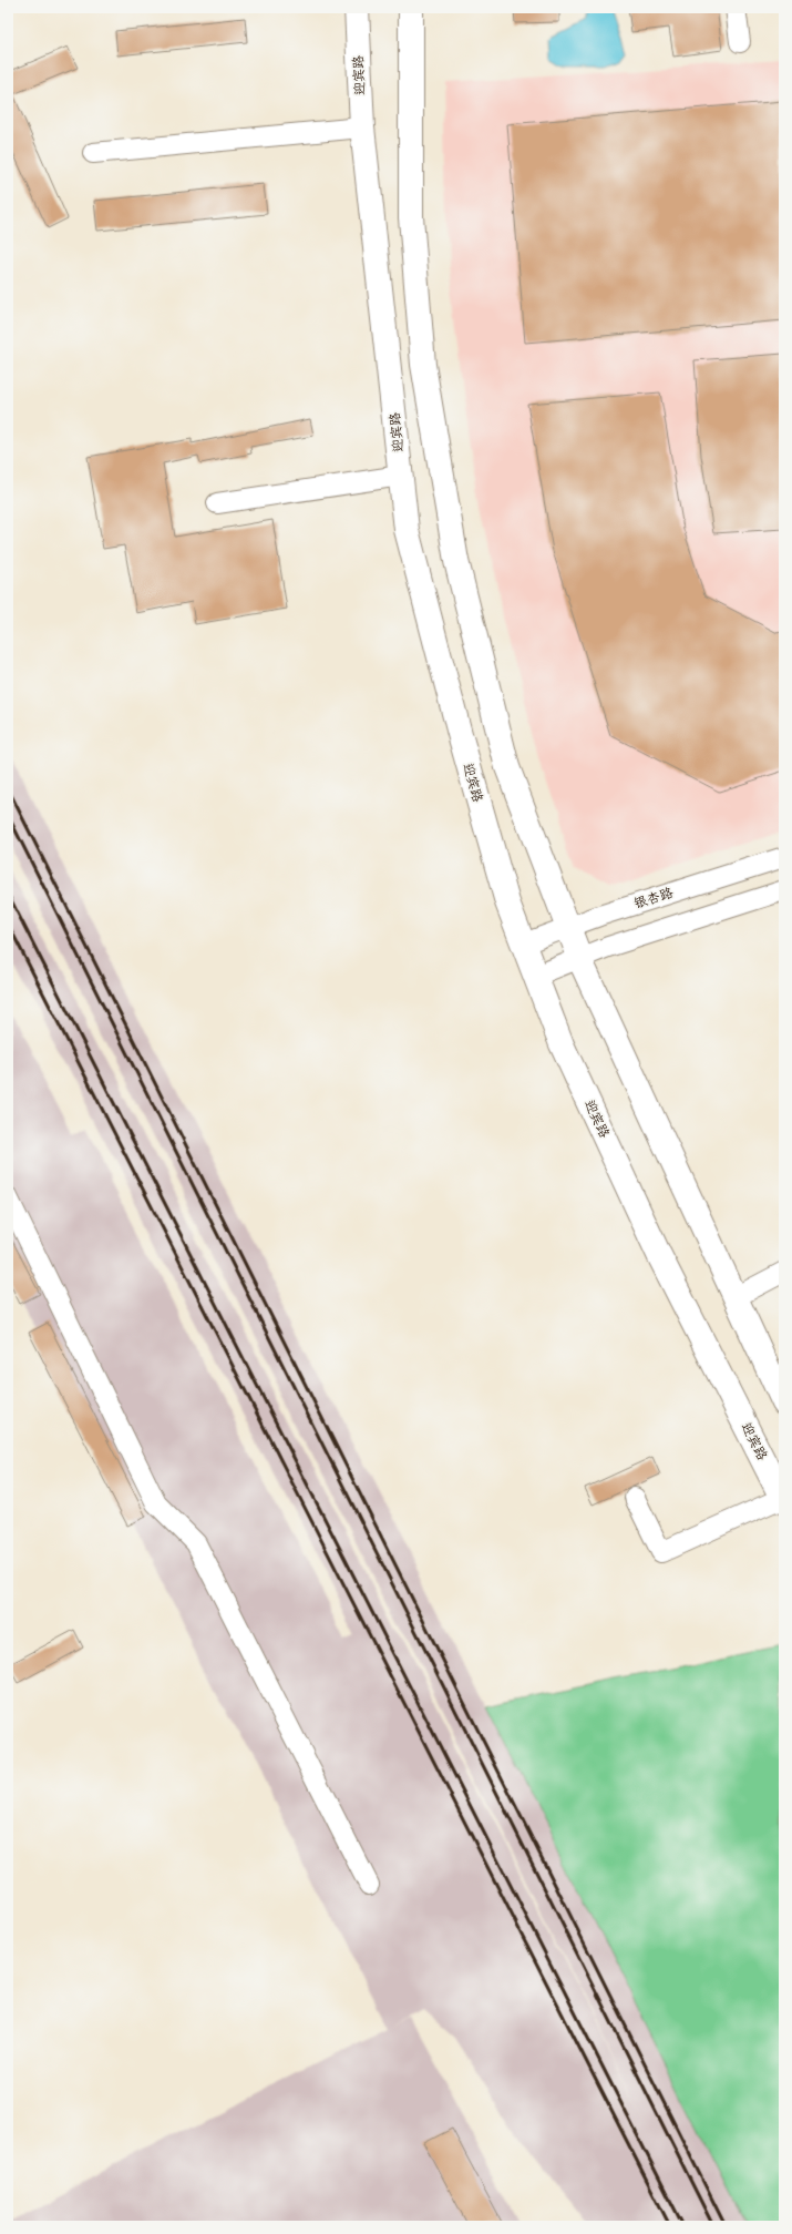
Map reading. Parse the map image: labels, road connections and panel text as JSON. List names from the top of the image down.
{
  "streets": {
    "main road": ["迎宾路"],
    "street": ["银杏路"]
  },
  "crossings": [
    ["迎宾路", "银杏路"]
  ]
}
